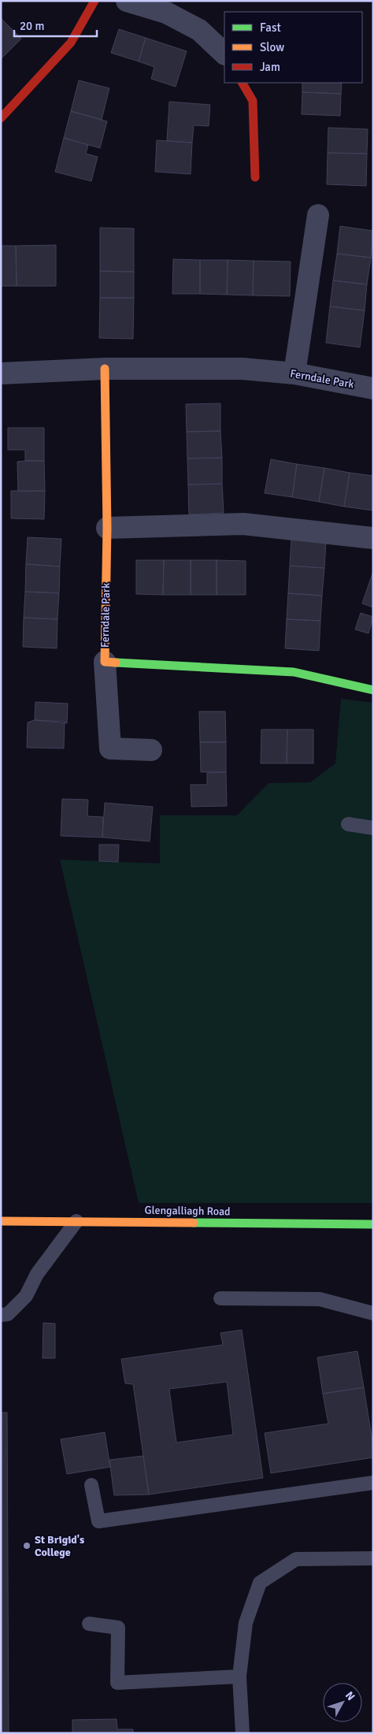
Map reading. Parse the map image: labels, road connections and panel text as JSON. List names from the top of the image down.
{
  "streets": {
    "street": ["Ferndale Park", "Glengalliagh Road"]
  },
  "places": ["St Brigid's College"],
  "legend": ["Fast", "Slow", "Jam"],
  "scale_bar": "20 m",
  "north": "top right"
}
